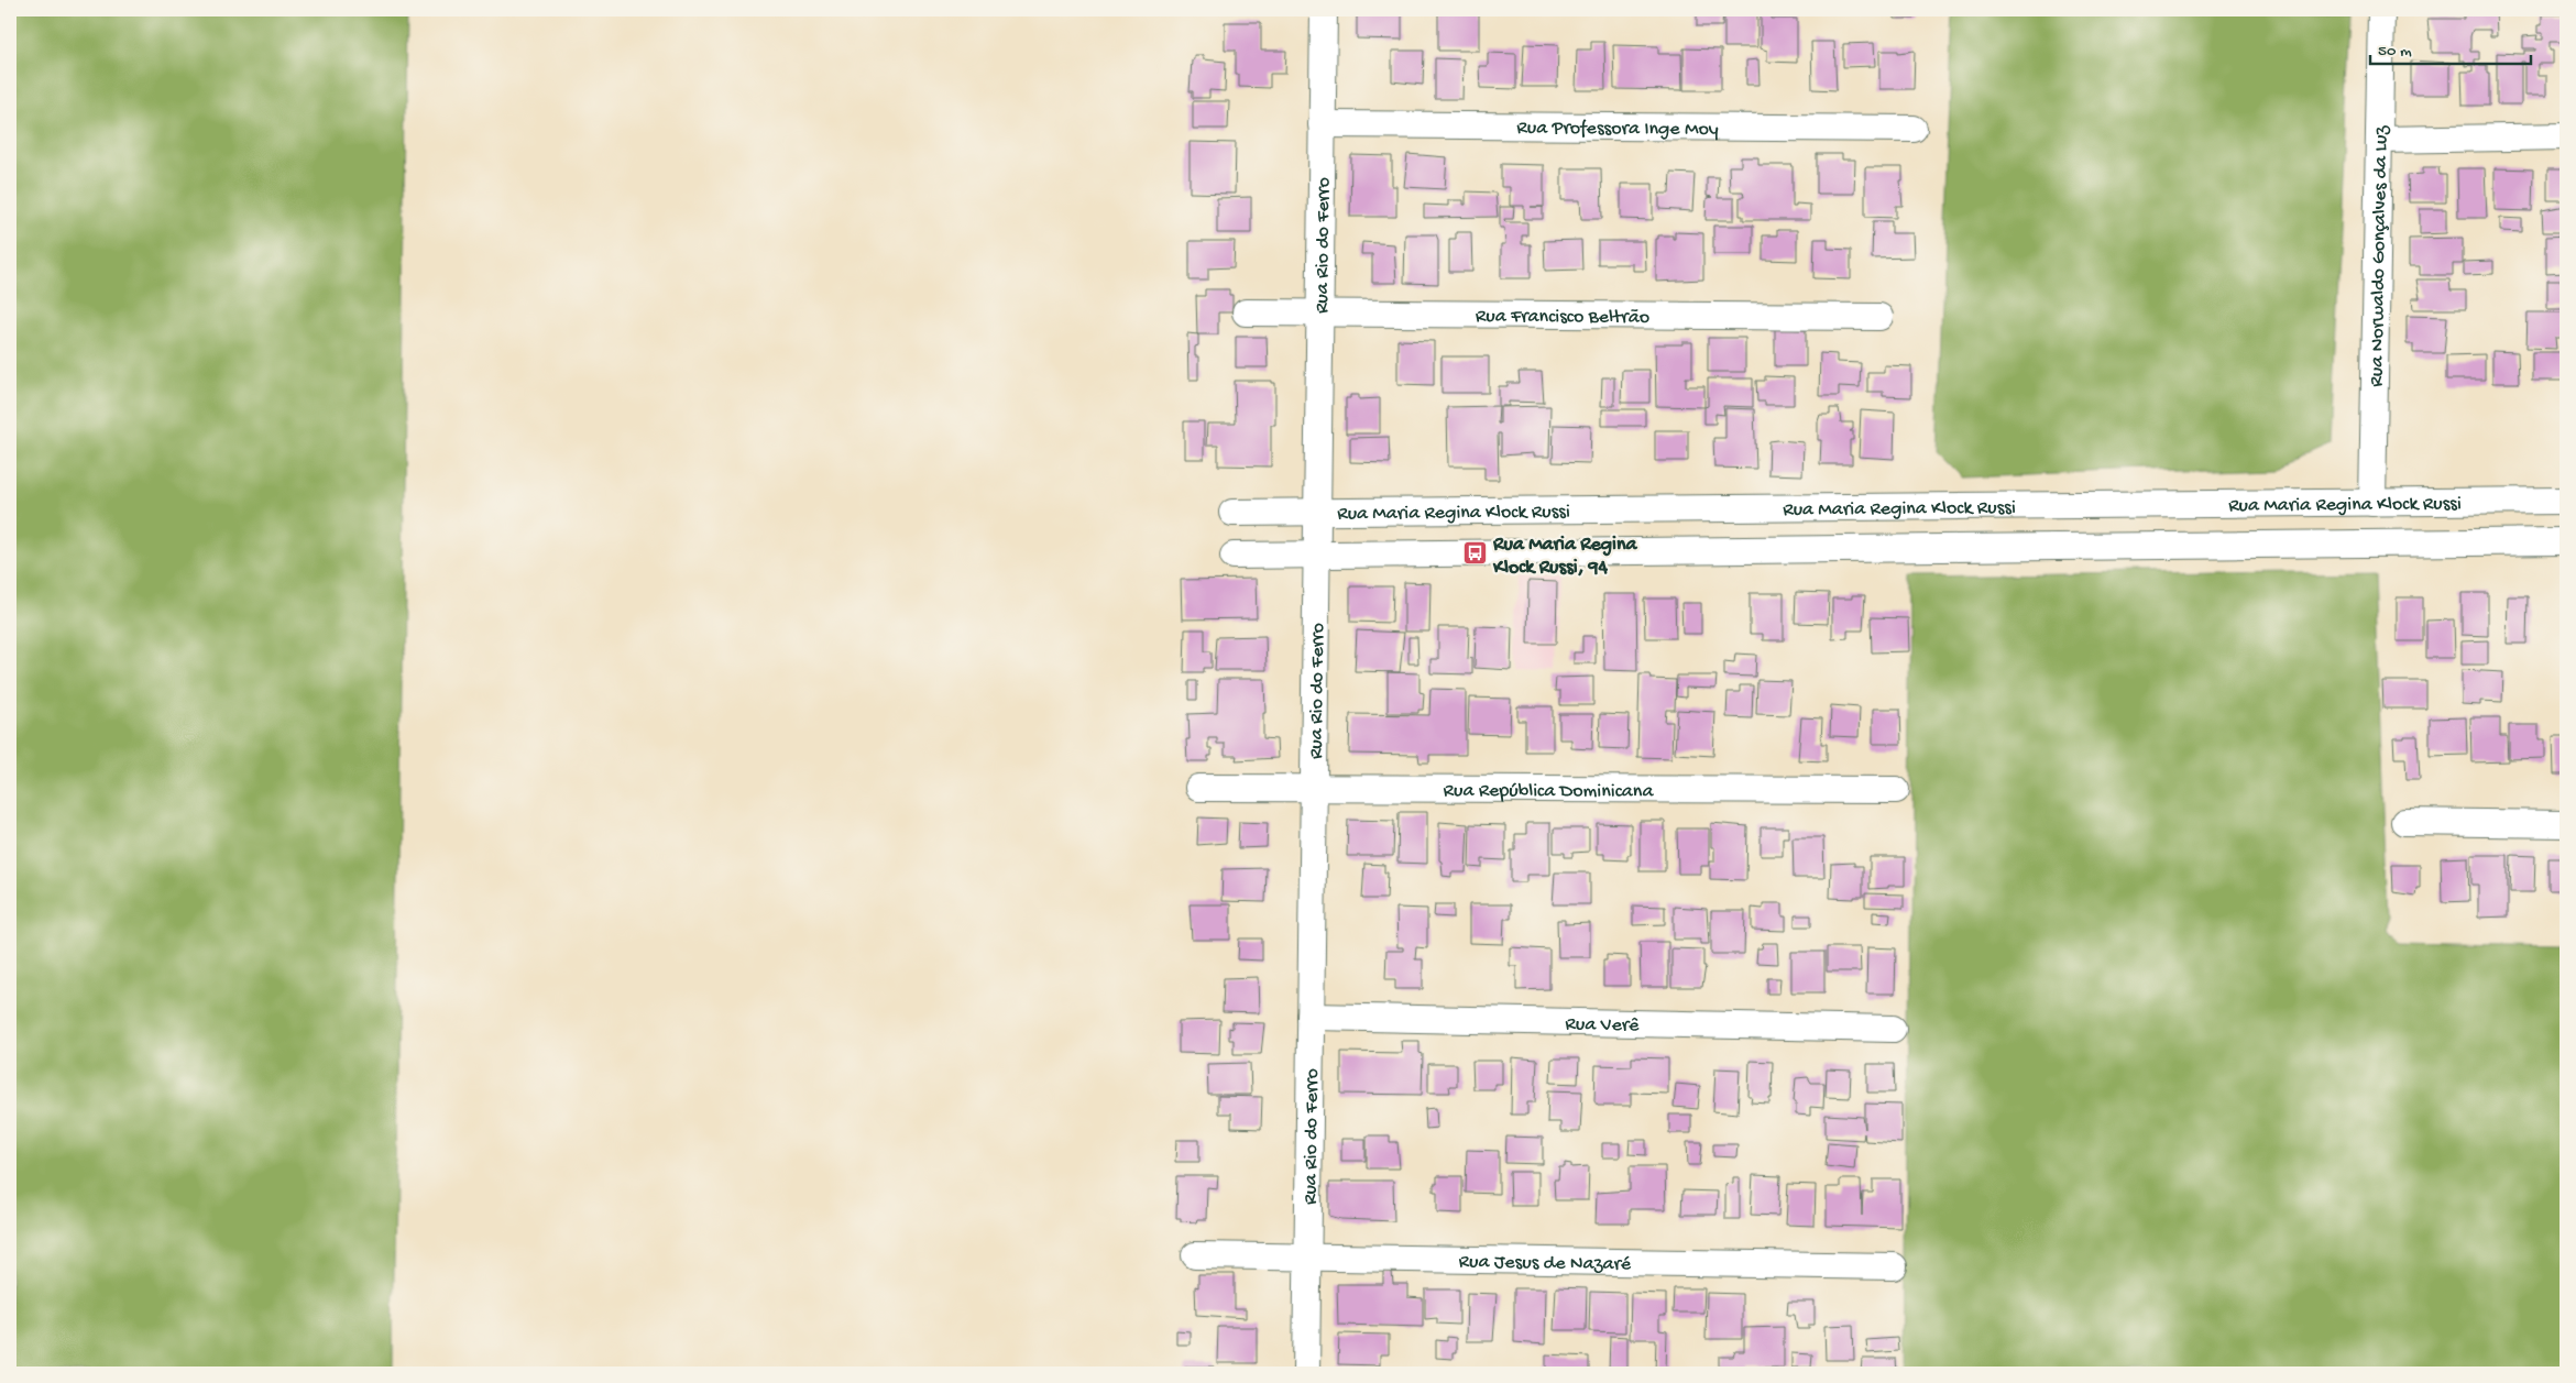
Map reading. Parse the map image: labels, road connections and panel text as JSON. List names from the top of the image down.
{
  "streets": {
    "street": [
      "Rua Professora Inge Moy",
      "Rua Rio do Ferro",
      "Rua Norwaldo Gonçalves da Luz",
      "Rua Francisco Beltrão",
      "Rua Maria Regina Klock Russi",
      "Rua República Dominicana",
      "Rua Verê",
      "Rua Jesus de Nazaré"
    ]
  },
  "crossings": [
    ["Rua Professora Inge Moy", "Rua Rio do Ferro"],
    ["Rua Rio do Ferro", "Rua Francisco Beltrão"],
    ["Rua Rio do Ferro", "Rua Maria Regina Klock Russi"],
    ["Rua Rio do Ferro", "Rua República Dominicana"],
    ["Rua Rio do Ferro", "Rua Verê"],
    ["Rua Rio do Ferro", "Rua Jesus de Nazaré"],
    ["Rua Norwaldo Gonçalves da Luz", "Rua Maria Regina Klock Russi"]
  ],
  "places": {
    "bus stop": ["Rua Maria Regina Klock Russi, 94"]
  },
  "scale_bar": "50 m"
}
